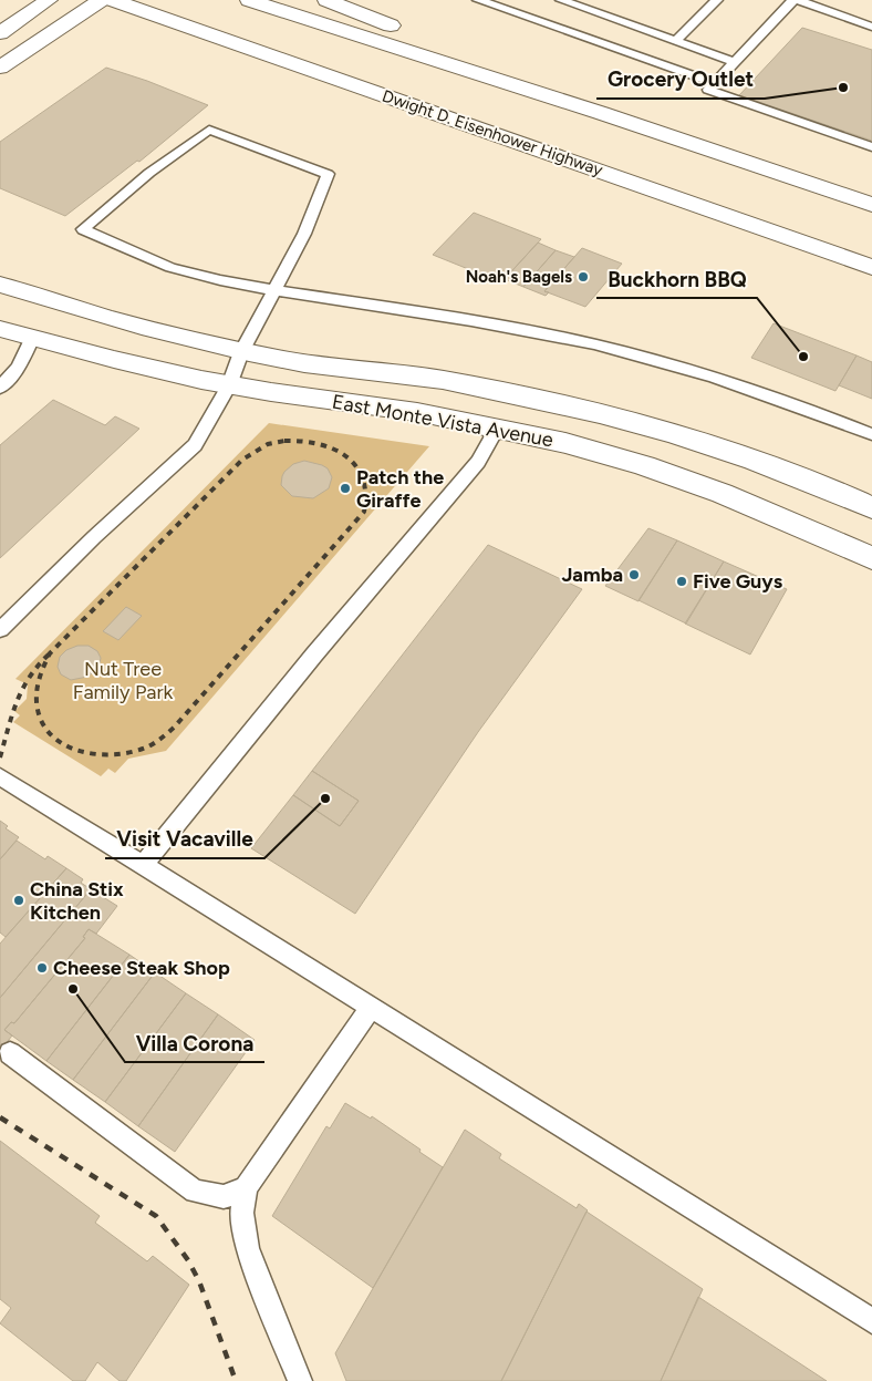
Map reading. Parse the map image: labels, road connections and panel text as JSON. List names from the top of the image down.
{
  "streets": {
    "main road": ["Dwight D. Eisenhower Highway", "East Monte Vista Avenue"]
  },
  "parks": ["Nut Tree Family Park"],
  "places": [
    "Grocery Outlet",
    "Noah's Bagels",
    "Buckhorn BBQ",
    "Patch the Giraffe",
    "Jamba",
    "Five Guys",
    "Visit Vacaville",
    "China Stix Kitchen",
    "Cheese Steak Shop",
    "Villa Corona"
  ]
}
